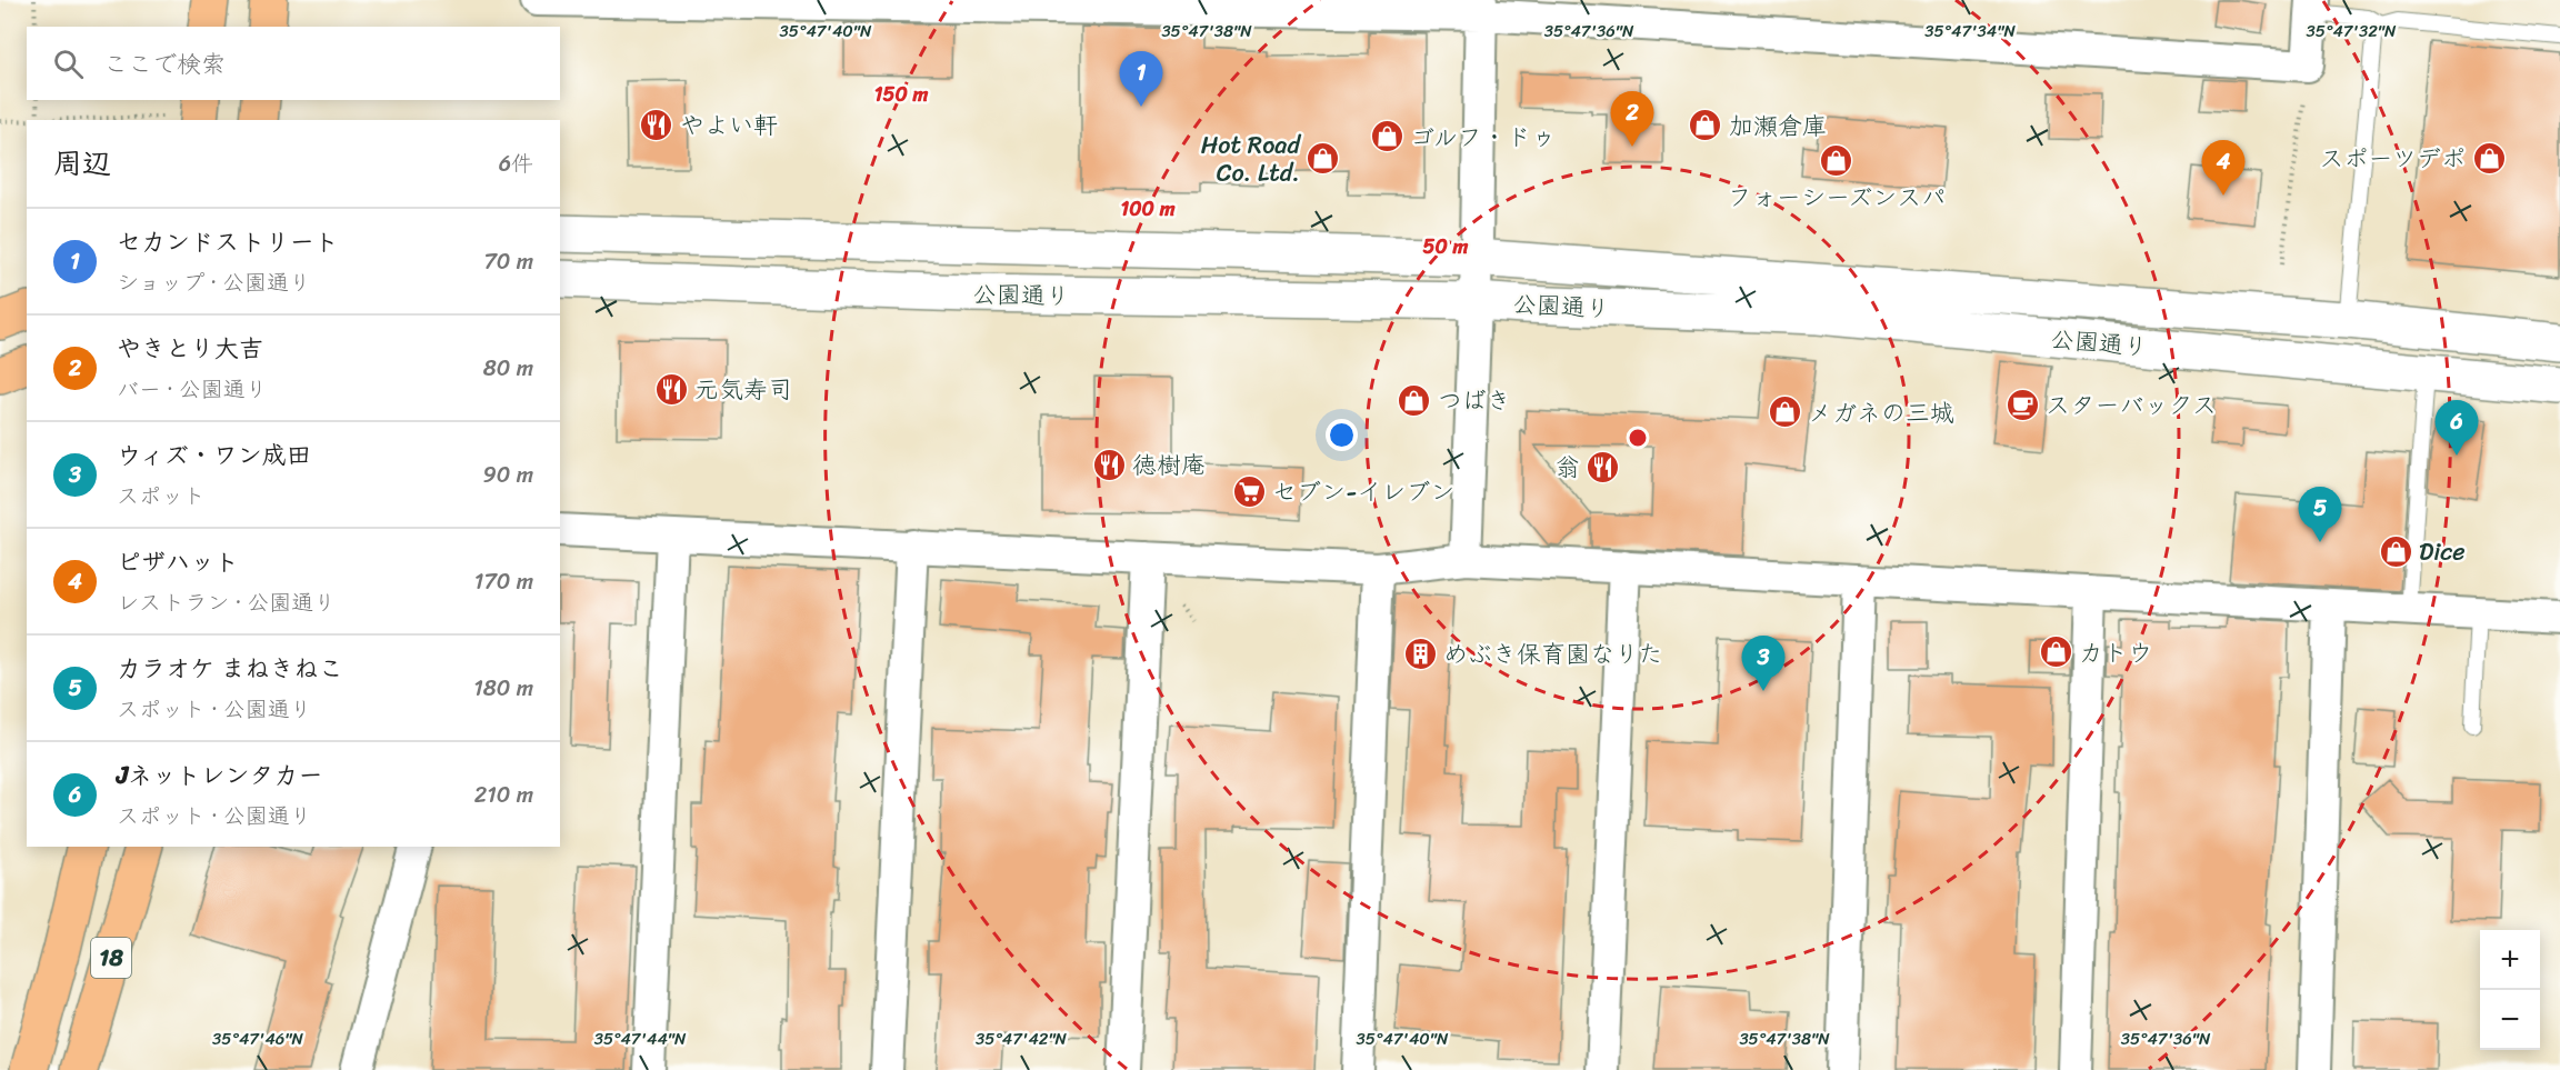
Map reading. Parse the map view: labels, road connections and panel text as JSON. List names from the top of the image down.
{
  "streets": {
    "main road": ["18"],
    "street": ["公園通り"]
  },
  "places": {
    "restaurant": [
      "やよい軒",
      "元気寿司",
      "徳樹庵",
      "翁"
    ],
    "shop": [
      "加瀬倉庫",
      "ゴルフ・ドゥ",
      "スポーツデポ",
      "Hot Road Co. Ltd.",
      "フォーシーズンスパ",
      "つばき",
      "メガネの三城",
      "Dice",
      "カトウ"
    ],
    "cafe": ["スターバックス"],
    "supermarket": ["セブン-イレブン"],
    "building": ["めぶき保育園なりた"]
  },
  "page": {
    "search": "ここで検索",
    "pins": [
      "1",
      "2",
      "4",
      "6",
      "5",
      "3"
    ],
    "heading": ["周辺", "6件"],
    "list": [
      {
        "mark": "1",
        "name": "セカンドストリート",
        "note": "ショップ · 公園通り",
        "value": "70 m"
      },
      {
        "mark": "2",
        "name": "やきとり大吉",
        "note": "バー · 公園通り",
        "value": "80 m"
      },
      {
        "mark": "3",
        "name": "ウィズ・ワン成田",
        "note": "スポット",
        "value": "90 m"
      },
      {
        "mark": "4",
        "name": "ピザハット",
        "note": "レストラン · 公園通り",
        "value": "170 m"
      },
      {
        "mark": "5",
        "name": "カラオケ まねきねこ",
        "note": "スポット · 公園通り",
        "value": "180 m"
      },
      {
        "mark": "6",
        "name": "Jネットレンタカー",
        "note": "スポット · 公園通り",
        "value": "210 m"
      }
    ],
    "map_buttons": ["+", "−"]
  },
  "coordinates": [
    "35°47'40\"N",
    "35°47'38\"N",
    "35°47'36\"N",
    "35°47'34\"N",
    "35°47'32\"N",
    "35°47'46\"N",
    "35°47'44\"N",
    "35°47'42\"N"
  ],
  "rings": ["150 m", "100 m", "50 m"]
}
